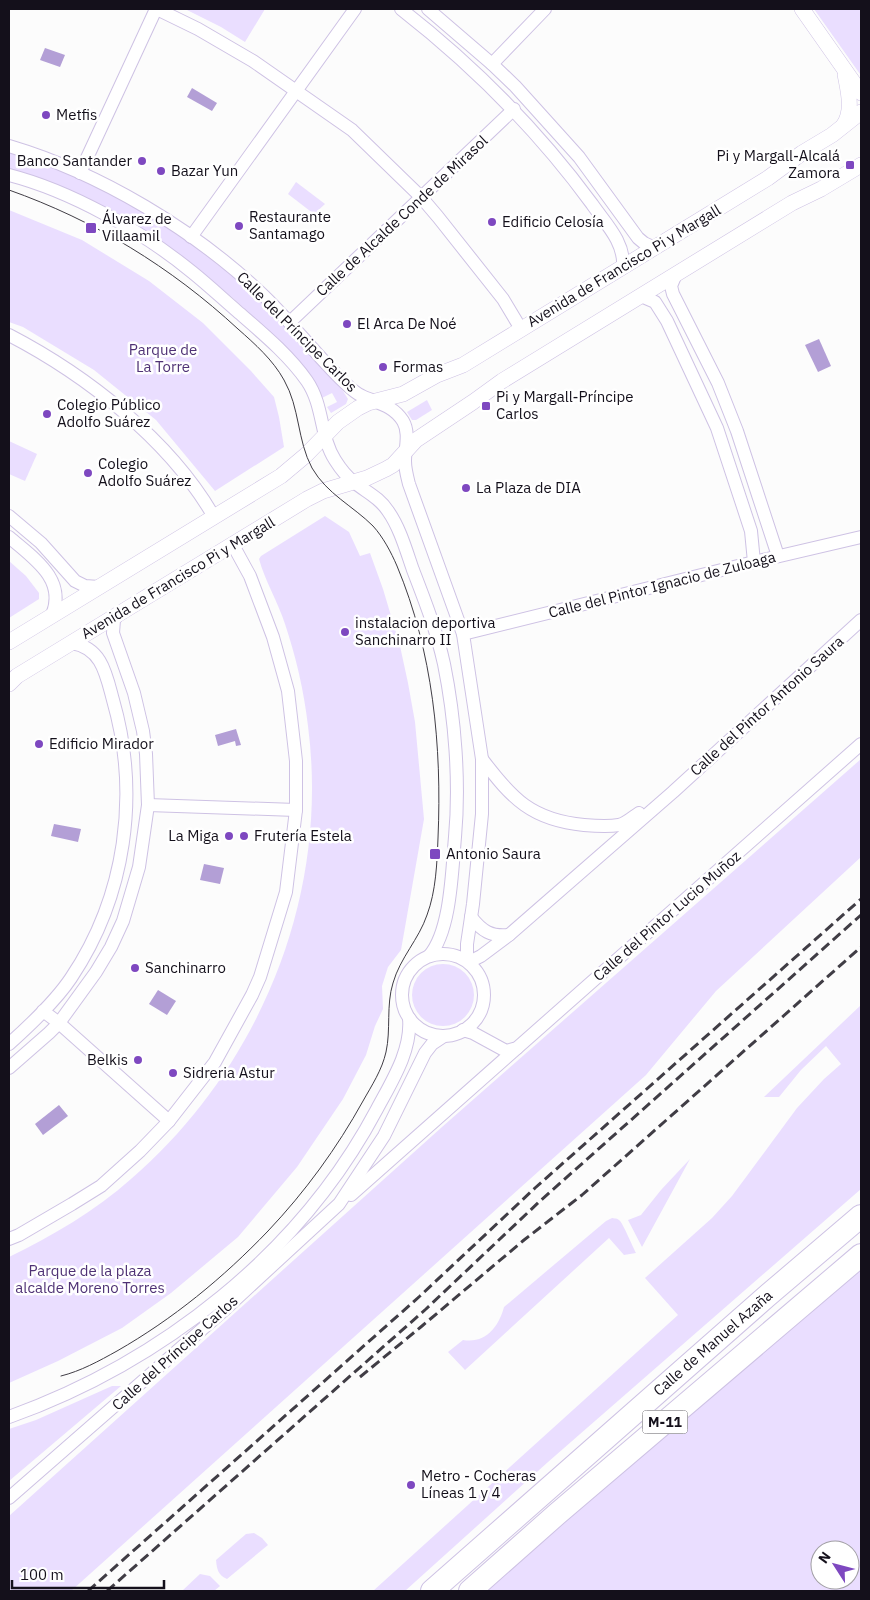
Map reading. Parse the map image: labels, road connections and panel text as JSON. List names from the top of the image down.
{
  "streets": {
    "highway": ["Calle de Manuel Azaña", "M-11"],
    "street": [
      "Calle de Alcalde Conde de Mirasol",
      "Avenida de Francisco Pi y Margall",
      "Calle del Príncipe Carlos",
      "Calle del Pintor Ignacio de Zuloaga",
      "Calle del Pintor Antonio Saura",
      "Calle del Pintor Lucio Muñoz"
    ]
  },
  "crossings": [
    ["Calle de Alcalde Conde de Mirasol", "Calle del Príncipe Carlos"],
    ["Avenida de Francisco Pi y Margall", "Calle del Príncipe Carlos"],
    ["Calle del Príncipe Carlos", "Calle del Pintor Antonio Saura"],
    ["Calle del Príncipe Carlos", "Calle del Pintor Lucio Muñoz"]
  ],
  "parks": ["Parque de La Torre", "Parque de la plaza alcalde Moreno Torres"],
  "places": {
    "other": [
      "Metfis",
      "Banco Santander",
      "Bazar Yun",
      "Edificio Celosía",
      "Restaurante Santamago",
      "El Arca De Noé",
      "Formas",
      "Colegio Público Adolfo Suárez",
      "Colegio Adolfo Suárez",
      "La Plaza de DIA",
      "instalacion deportiva Sanchinarro II",
      "Edificio Mirador",
      "La Miga",
      "Frutería Estela",
      "Sanchinarro",
      "Belkis",
      "Sidreria Astur",
      "Metro - Cocheras Líneas 1 y 4"
    ],
    "transit": [
      "Pi y Margall-Alcalá Zamora",
      "Álvarez de Villaamil",
      "Pi y Margall-Príncipe Carlos",
      "Antonio Saura"
    ]
  },
  "scale_bar": "100 m",
  "north": "top left"
}
